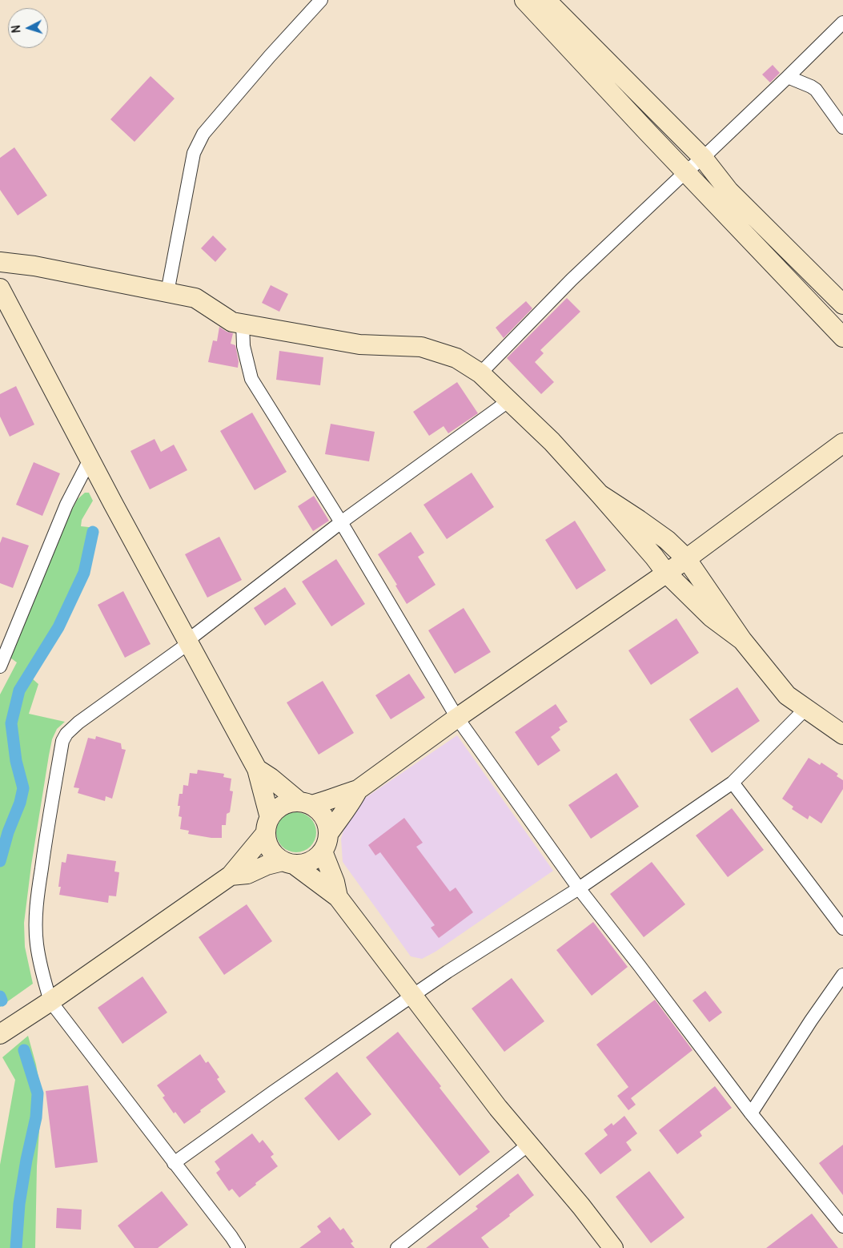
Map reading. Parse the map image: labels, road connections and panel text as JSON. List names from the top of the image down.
{
  "north": "left"
}
